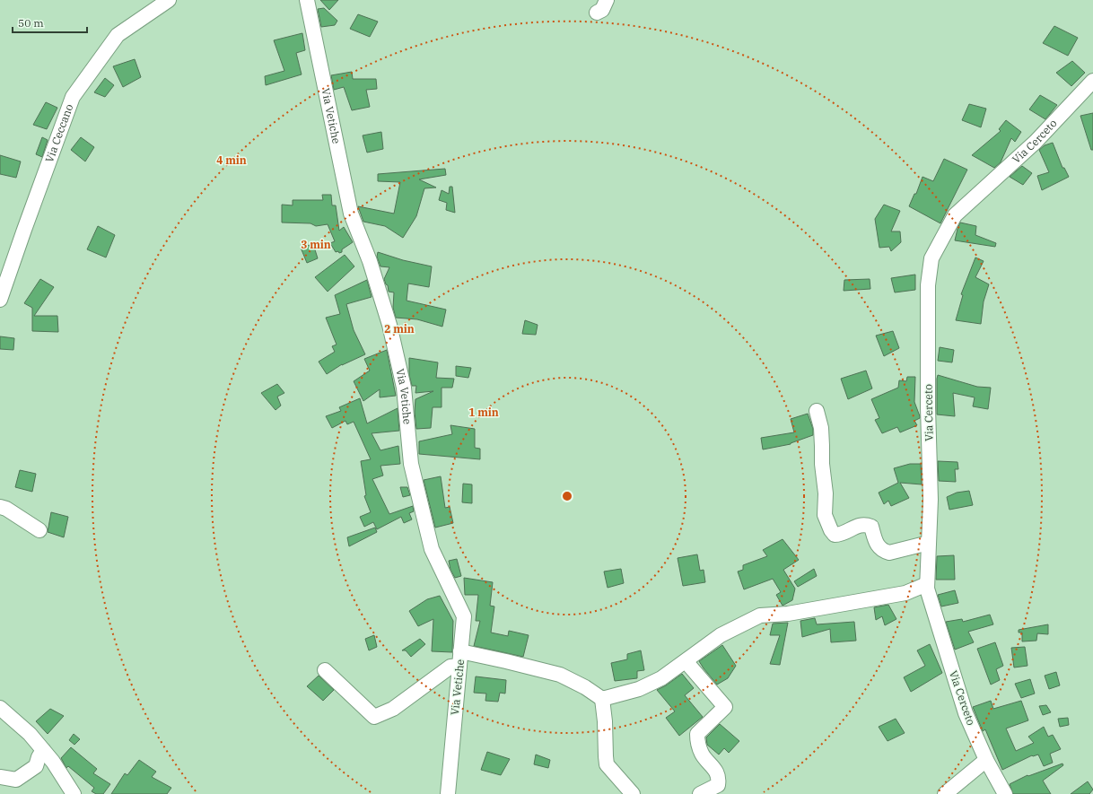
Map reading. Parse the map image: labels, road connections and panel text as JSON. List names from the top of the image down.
{
  "streets": {
    "street": ["Via Vetiche", "Via Ceccano", "Via Cerceto"]
  },
  "scale_bar": "50 m",
  "rings": [
    "4 min",
    "3 min",
    "2 min",
    "1 min"
  ]
}
